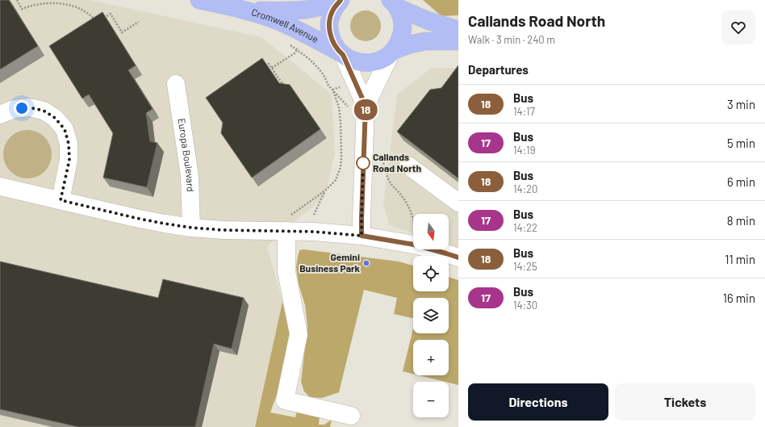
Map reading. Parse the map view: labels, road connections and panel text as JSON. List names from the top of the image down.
{
  "streets": {
    "main road": ["Cromwell Avenue"],
    "street": ["Europa Boulevard"]
  },
  "places": ["Callands Road North", "Gemini Business Park"],
  "lines": ["bus line 18"],
  "north": "bottom",
  "page": {
    "on_map": "18",
    "heading": [
      ["Callands Road North", "Walk · 3 min · 240 m"],
      "Departures"
    ],
    "list": [
      {
        "mark": "18",
        "name": "Bus",
        "note": "14:17",
        "value": "3 min"
      },
      {
        "mark": "17",
        "name": "Bus",
        "note": "14:19",
        "value": "5 min"
      },
      {
        "mark": "18",
        "name": "Bus",
        "note": "14:20",
        "value": "6 min"
      },
      {
        "mark": "17",
        "name": "Bus",
        "note": "14:22",
        "value": "8 min"
      },
      {
        "mark": "18",
        "name": "Bus",
        "note": "14:25",
        "value": "11 min"
      },
      {
        "mark": "17",
        "name": "Bus",
        "note": "14:30",
        "value": "16 min"
      }
    ],
    "map_buttons": ["+", "−"],
    "buttons": ["Directions", "Tickets"]
  }
}
